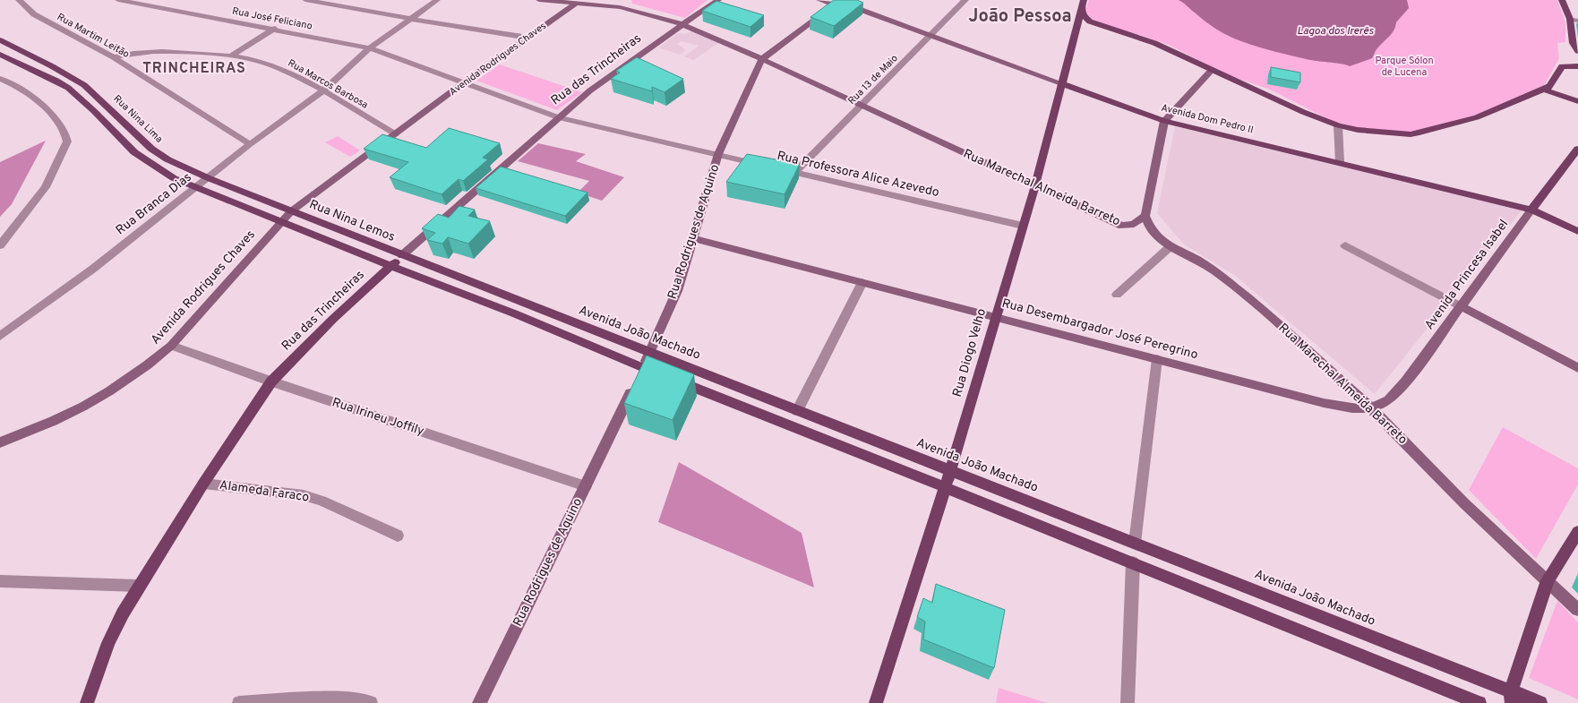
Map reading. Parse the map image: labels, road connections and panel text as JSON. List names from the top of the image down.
{
  "streets": {
    "main road": [
      "Rua das Trincheiras",
      "Rua Nina Lima",
      "Avenida Dom Pedro II",
      "Rua Nina Lemos",
      "Avenida Princesa Isabel",
      "Avenida João Machado",
      "Rua Diogo Velho"
    ],
    "street": [
      "Rua José Feliciano",
      "Rua Martim Leitão",
      "Avenida Rodrigues Chaves",
      "Rua 13 de Maio",
      "Rua Marcos Barbosa",
      "Rua Professora Alice Azevedo",
      "Rua Marechal Almeida Barreto",
      "Rua Branca Dias",
      "Rua Rodrigues de Aquino",
      "Rua Desembargador José Peregrino",
      "Rua Irineu Joffily",
      "Alameda Faraco"
    ]
  },
  "crossings": [
    ["Rua José Feliciano", "Avenida Rodrigues Chaves"],
    ["Rua José Feliciano", "Rua Professora Alice Azevedo"],
    ["Rua José Feliciano", "Rua Branca Dias"],
    ["Rua Martim Leitão", "Rua Marcos Barbosa"],
    ["Rua Martim Leitão", "Rua Branca Dias"],
    ["Avenida Rodrigues Chaves", "Rua Marcos Barbosa"],
    ["Avenida Rodrigues Chaves", "Rua Nina Lima"],
    ["Avenida Rodrigues Chaves", "Rua Professora Alice Azevedo"],
    ["Avenida Rodrigues Chaves", "Rua Marechal Almeida Barreto"],
    ["Avenida Rodrigues Chaves", "Rua Nina Lemos"],
    ["Avenida Rodrigues Chaves", "Rua Irineu Joffily"],
    ["Rua das Trincheiras", "Rua Professora Alice Azevedo"],
    ["Rua das Trincheiras", "Rua Marechal Almeida Barreto"],
    ["Rua das Trincheiras", "Rua Nina Lemos"],
    ["Rua das Trincheiras", "Avenida João Machado"],
    ["Rua das Trincheiras", "Rua Irineu Joffily"],
    ["Rua das Trincheiras", "Alameda Faraco"],
    ["Rua 13 de Maio", "Avenida Dom Pedro II"],
    ["Rua 13 de Maio", "Rua Professora Alice Azevedo"],
    ["Rua 13 de Maio", "Rua Marechal Almeida Barreto"],
    ["Rua Marcos Barbosa", "Rua Branca Dias"],
    ["Rua Nina Lima", "Rua Branca Dias"],
    ["Rua Nina Lima", "Rua Nina Lemos"],
    ["Avenida Dom Pedro II", "Rua Rodrigues de Aquino"],
    ["Avenida Dom Pedro II", "Avenida Princesa Isabel"],
    ["Avenida Dom Pedro II", "Rua Diogo Velho"],
    ["Rua Professora Alice Azevedo", "Rua Rodrigues de Aquino"],
    ["Rua Professora Alice Azevedo", "Rua Diogo Velho"],
    ["Rua Marechal Almeida Barreto", "Rua Rodrigues de Aquino"],
    ["Rua Marechal Almeida Barreto", "Avenida Princesa Isabel"],
    ["Rua Marechal Almeida Barreto", "Rua Desembargador José Peregrino"],
    ["Rua Marechal Almeida Barreto", "Rua Diogo Velho"],
    ["Rua Nina Lemos", "Avenida João Machado"],
    ["Rua Rodrigues de Aquino", "Rua Desembargador José Peregrino"],
    ["Rua Rodrigues de Aquino", "Avenida João Machado"],
    ["Rua Rodrigues de Aquino", "Rua Irineu Joffily"],
    ["Avenida Princesa Isabel", "Rua Desembargador José Peregrino"],
    ["Rua Desembargador José Peregrino", "Rua Diogo Velho"],
    ["Avenida João Machado", "Rua Diogo Velho"]
  ],
  "districts": ["João Pessoa", "TRINCHEIRAS"],
  "water": ["Lagoa dos Irerês"],
  "parks": ["Parque Sólon de Lucena"]
}
